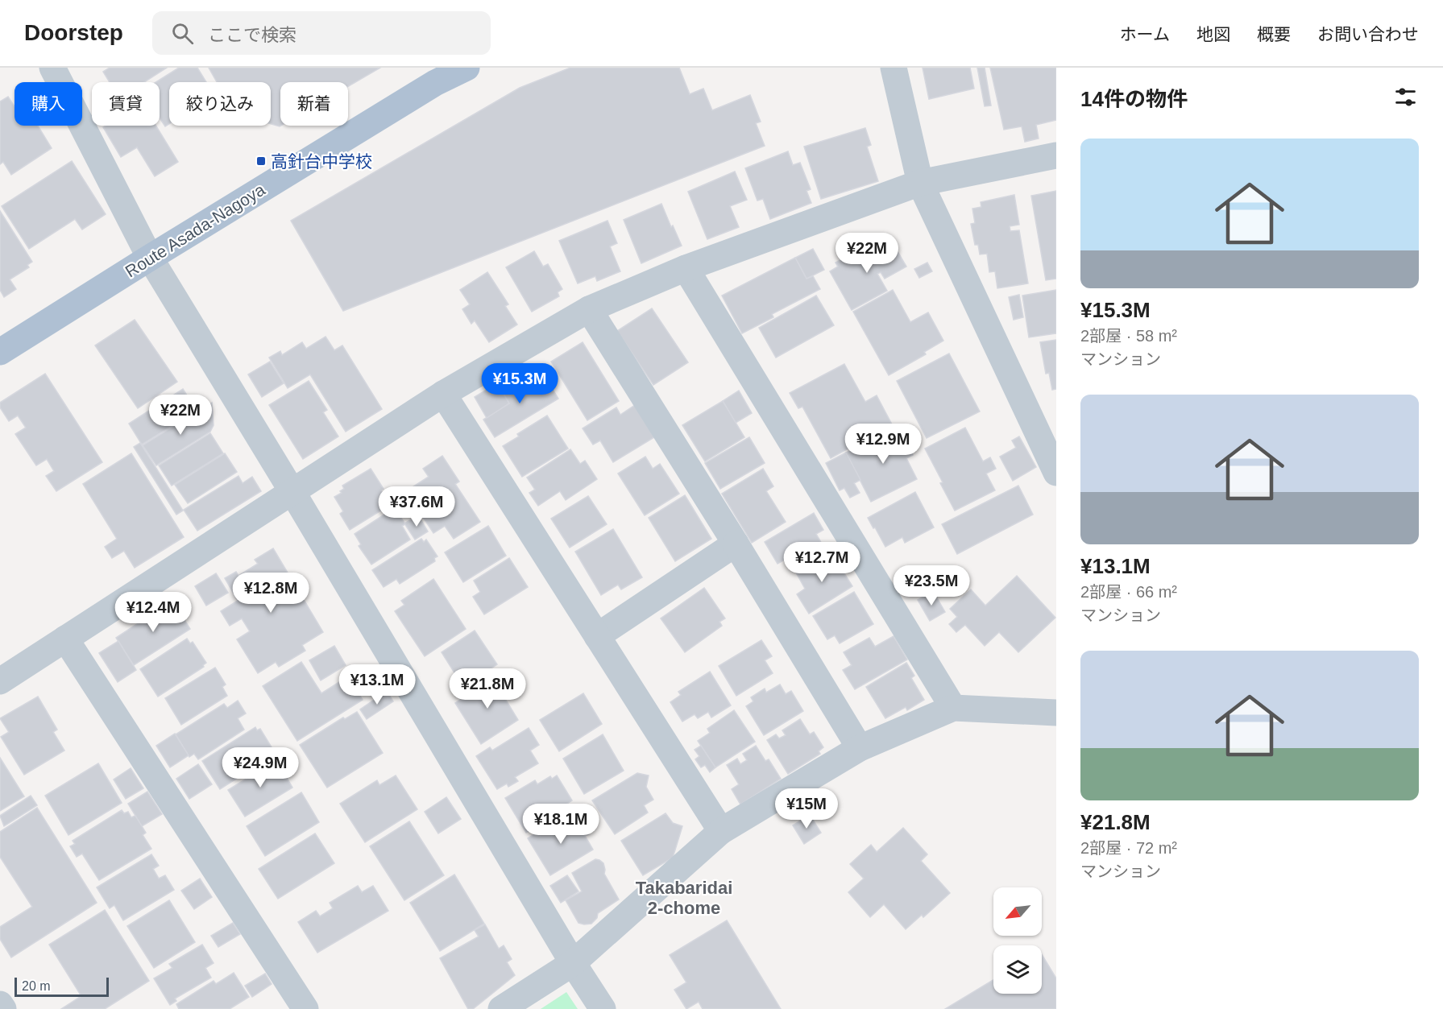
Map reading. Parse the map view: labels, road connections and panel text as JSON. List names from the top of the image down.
{
  "streets": {
    "main road": ["Route Asada-Nagoya"]
  },
  "districts": ["Takabaridai 2-chome"],
  "places": {
    "transit": ["高針台中学校"]
  },
  "scale_bar": "20 m",
  "north": "bottom left",
  "page": {
    "header": "Doorstep",
    "search": "ここで検索",
    "nav": [
      "ホーム",
      "地図",
      "概要",
      "お問い合わせ"
    ],
    "heading": "14件の物件",
    "chip": [
      "購入",
      "賃貸",
      "絞り込み",
      "新着"
    ],
    "list": [
      {
        "name": "¥15.3M",
        "note": "2部屋 · 58 m² · マンション"
      },
      {
        "name": "¥13.1M",
        "note": "2部屋 · 66 m² · マンション"
      },
      {
        "name": "¥21.8M",
        "note": "2部屋 · 72 m² · マンション"
      }
    ],
    "price": [
      "¥22M",
      "¥15.3M",
      "¥22M",
      "¥12.9M",
      "¥37.6M",
      "¥12.7M",
      "¥23.5M",
      "¥12.8M",
      "¥12.4M",
      "¥13.1M",
      "¥21.8M",
      "¥24.9M",
      "¥15M",
      "¥18.1M"
    ],
    "scale": "20 m"
  }
}
